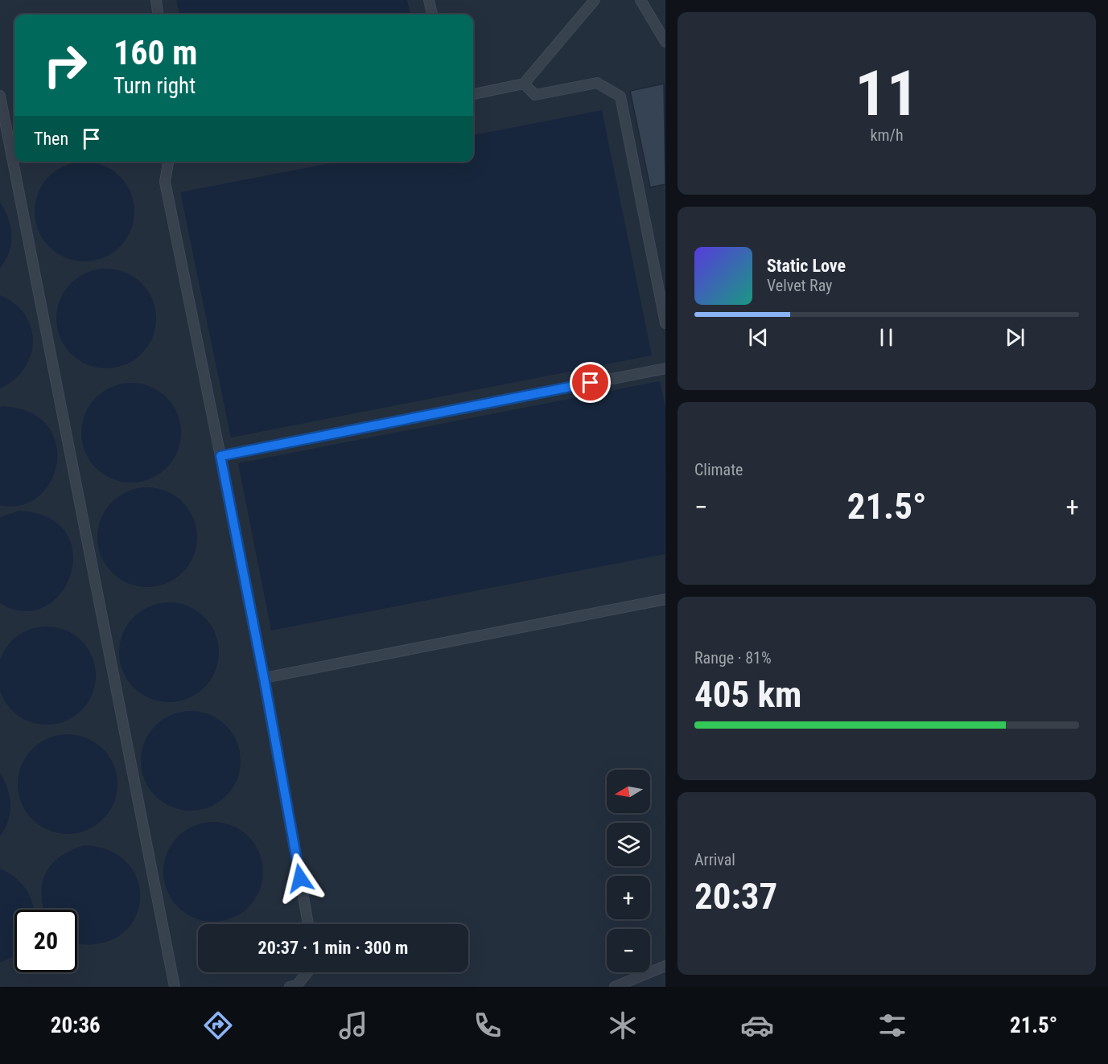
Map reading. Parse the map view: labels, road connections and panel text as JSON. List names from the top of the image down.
{
  "north": "left",
  "page": {
    "tile": [
      ["11", "km/h"],
      "Climate",
      ["Range · 81%", "405 km"],
      ["Arrival", "20:37"]
    ],
    "turn": ["160 m", "Turn right"],
    "then": "Then",
    "song": ["Static Love", "Velvet Ray"],
    "heat": ["−", "21.5°", "+"],
    "map_buttons": ["+", "−"],
    "limit": "20",
    "trip": "20:37 · 1 min · 300 m",
    "tabs": ["20:36", "21.5°"]
  }
}
